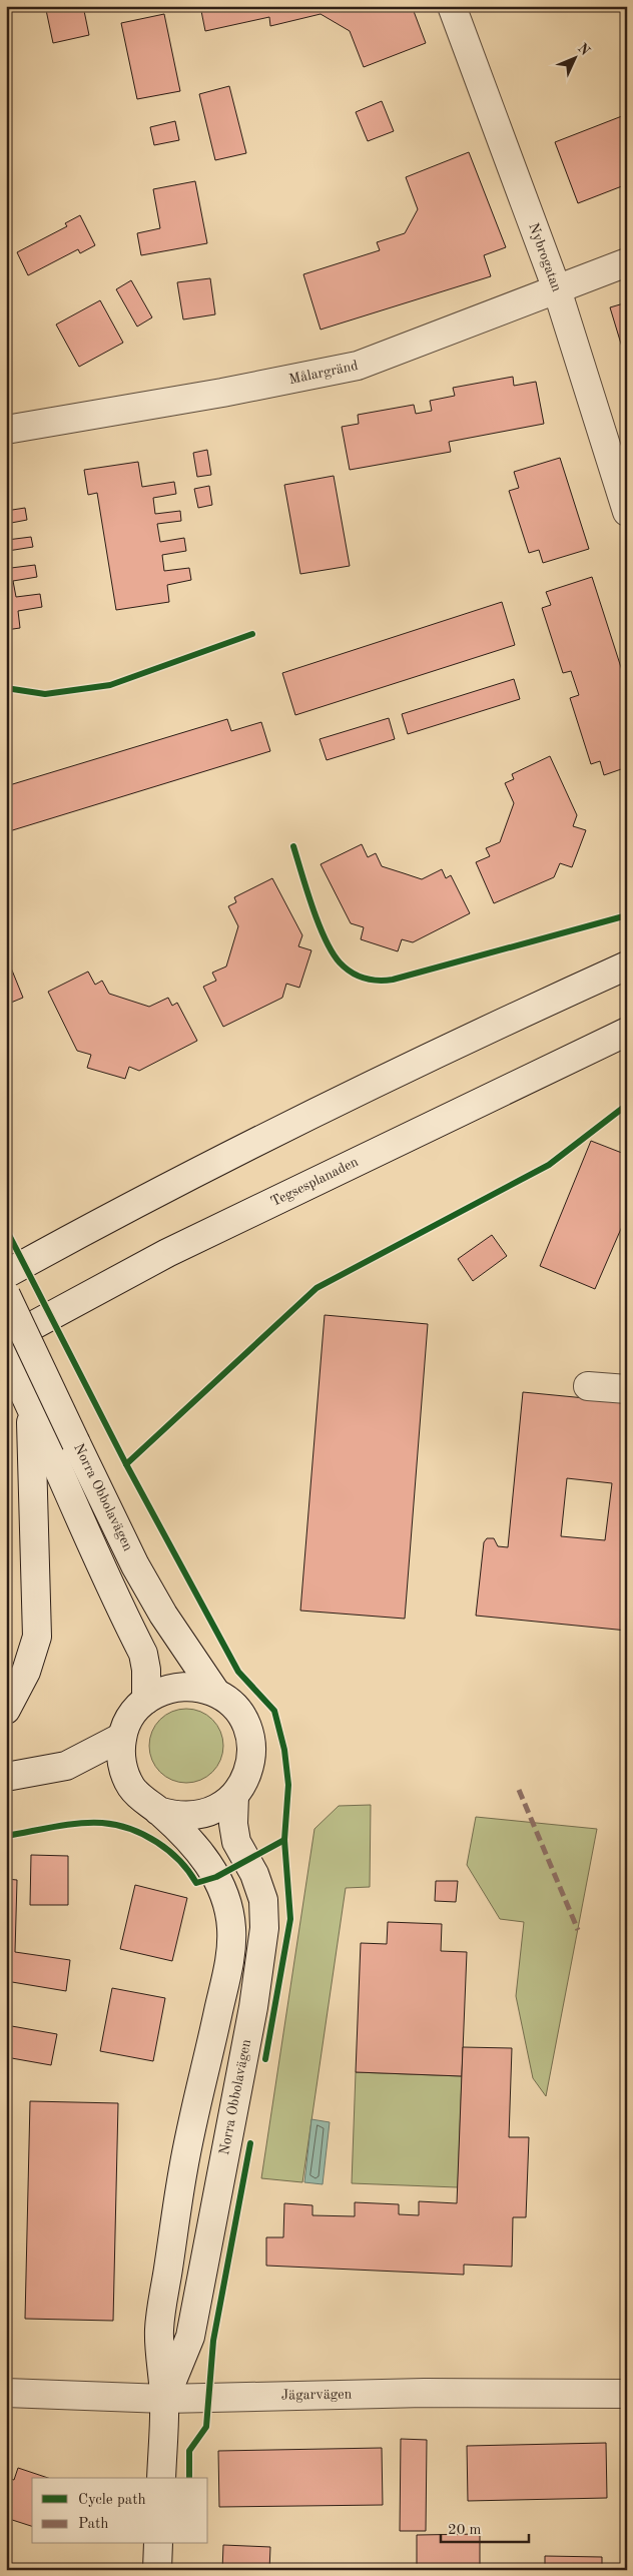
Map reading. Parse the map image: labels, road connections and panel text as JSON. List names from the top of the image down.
{
  "streets": {
    "street": [
      "Nybrogatan",
      "Målargränd",
      "Tegsesplanaden",
      "Norra Obbolavägen",
      "Jägarvägen"
    ]
  },
  "crossings": [
    ["Nybrogatan", "Målargränd"],
    ["Norra Obbolavägen", "Jägarvägen"]
  ],
  "legend": ["Cycle path", "Path"],
  "scale_bar": "20 m",
  "north": "top right"
}
